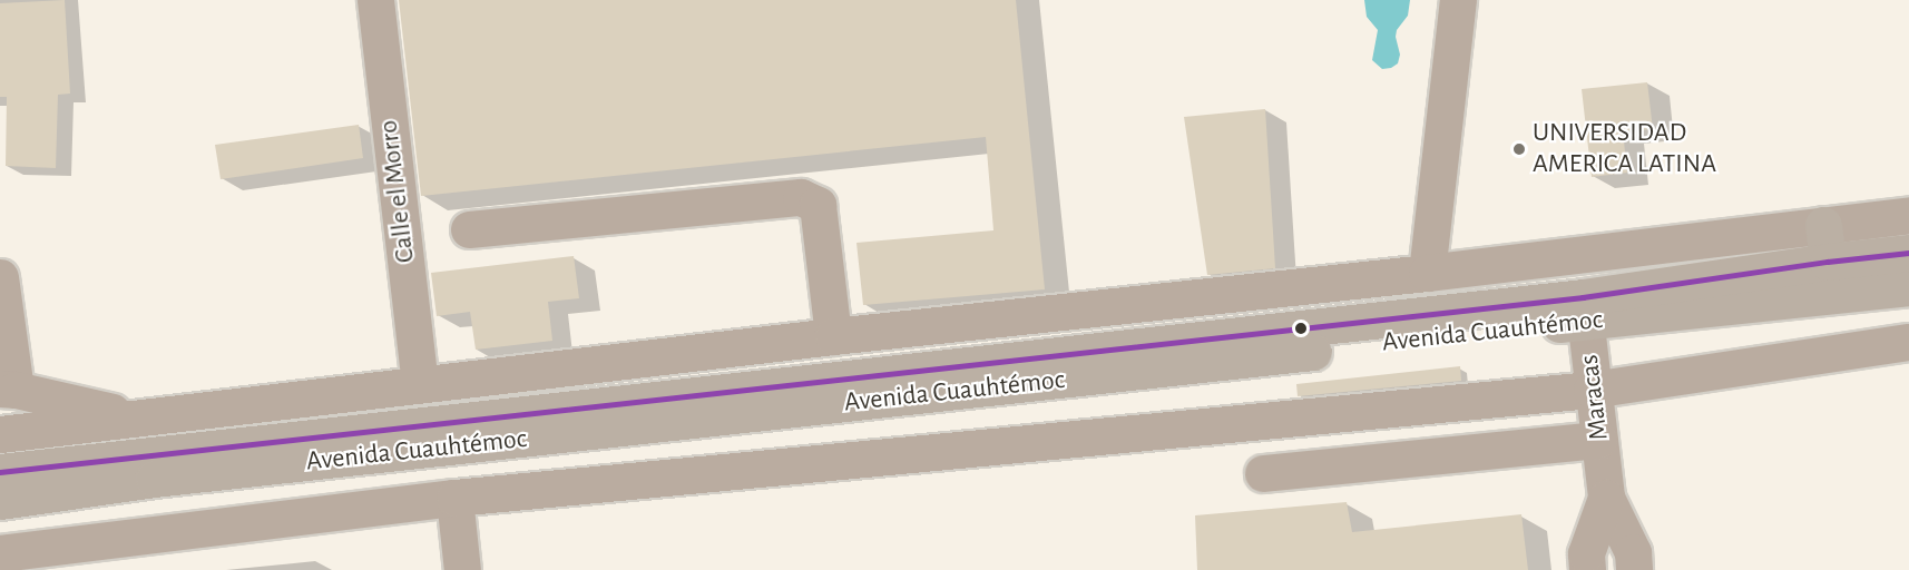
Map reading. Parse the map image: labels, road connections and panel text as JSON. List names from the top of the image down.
{
  "streets": {
    "main road": ["Avenida Cuauhtémoc"],
    "street": ["Calle el Morro", "Maracas"]
  },
  "crossings": [
    ["Avenida Cuauhtémoc", "Maracas"]
  ],
  "places": ["UNIVERSIDAD AMERICA LATINA"]
}
